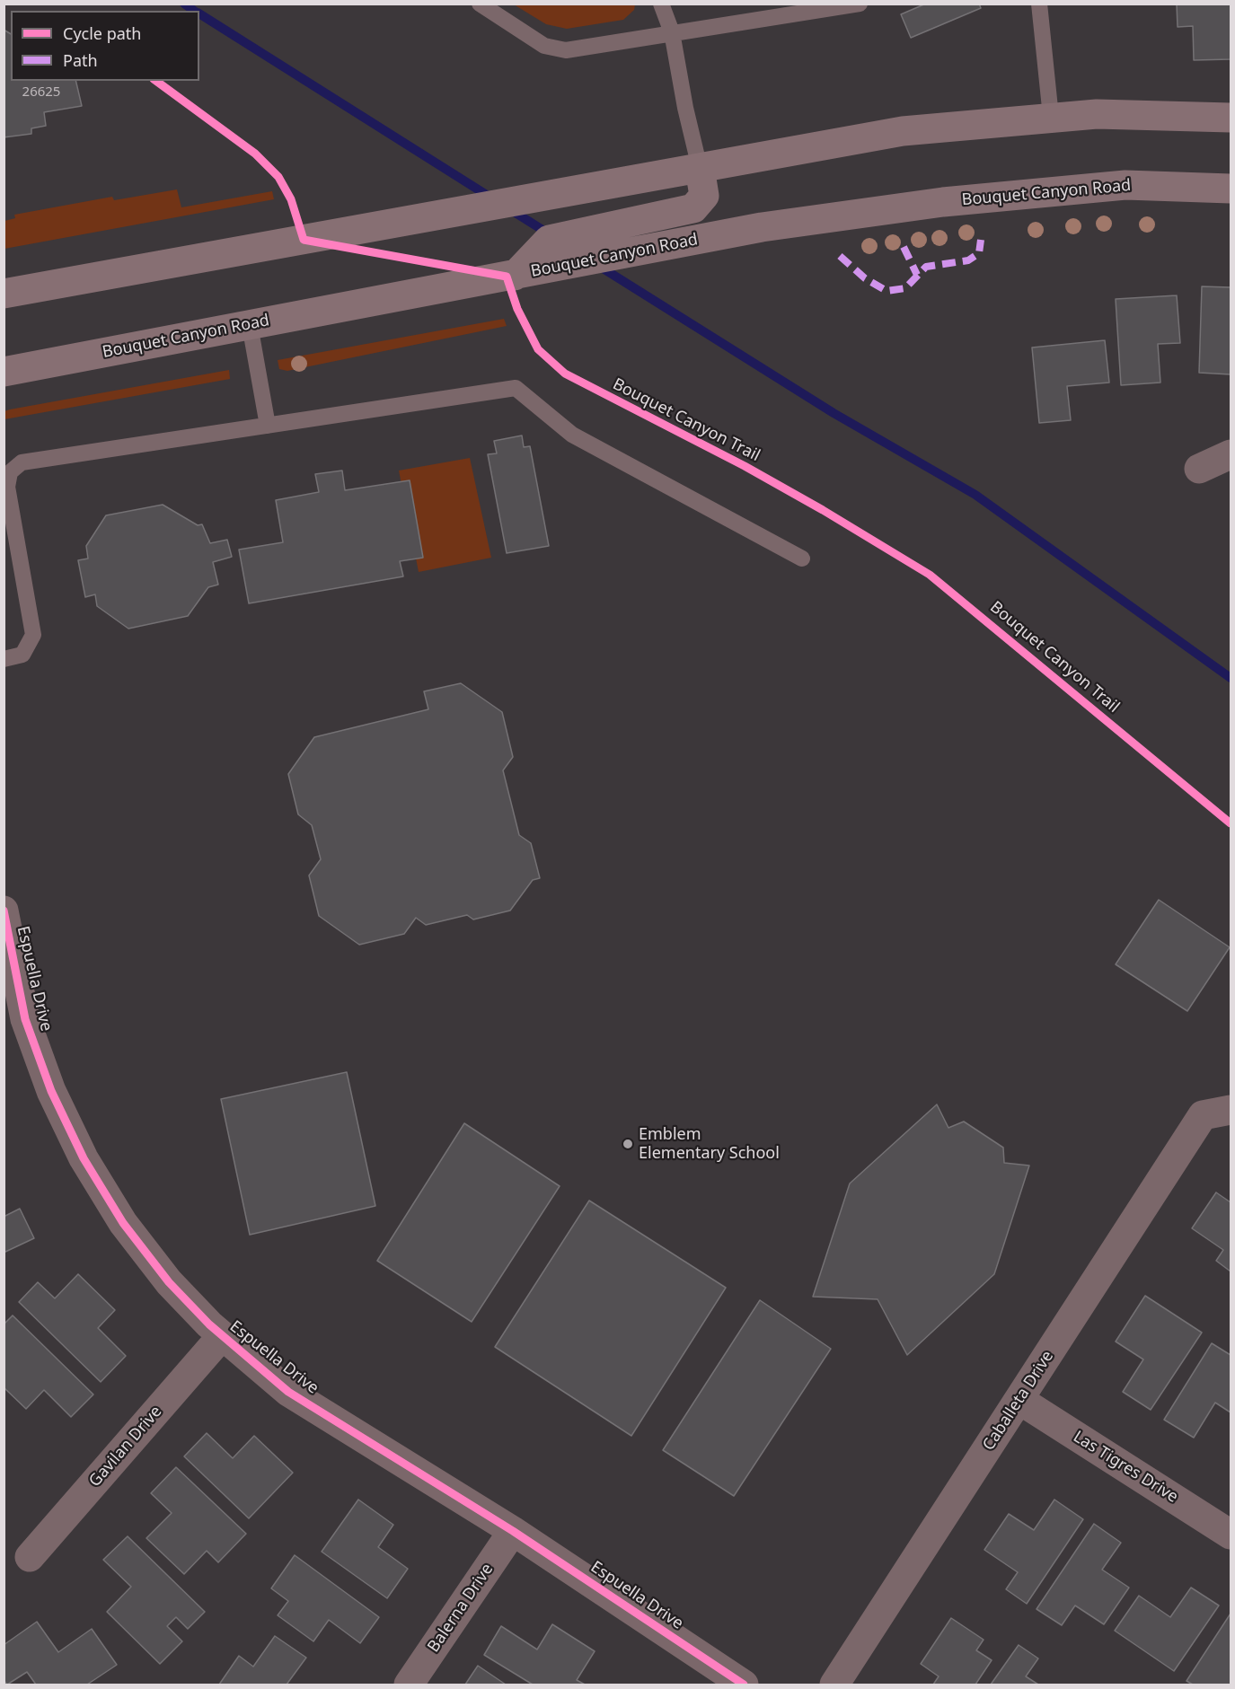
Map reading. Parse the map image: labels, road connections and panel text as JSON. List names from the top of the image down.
{
  "streets": {
    "main road": ["Bouquet Canyon Road"],
    "street": [
      "Espuella Drive",
      "Caballeta Drive",
      "Gavilan Drive",
      "Las Tigres Drive",
      "Balerna Drive"
    ],
    "cycle path": ["Bouquet Canyon Trail"]
  },
  "crossings": [
    ["Espuella Drive", "Gavilan Drive"],
    ["Espuella Drive", "Balerna Drive"],
    ["Caballeta Drive", "Las Tigres Drive"]
  ],
  "places": ["Emblem Elementary School"],
  "house_numbers": ["26625"],
  "legend": ["Cycle path", "Path"]
}
